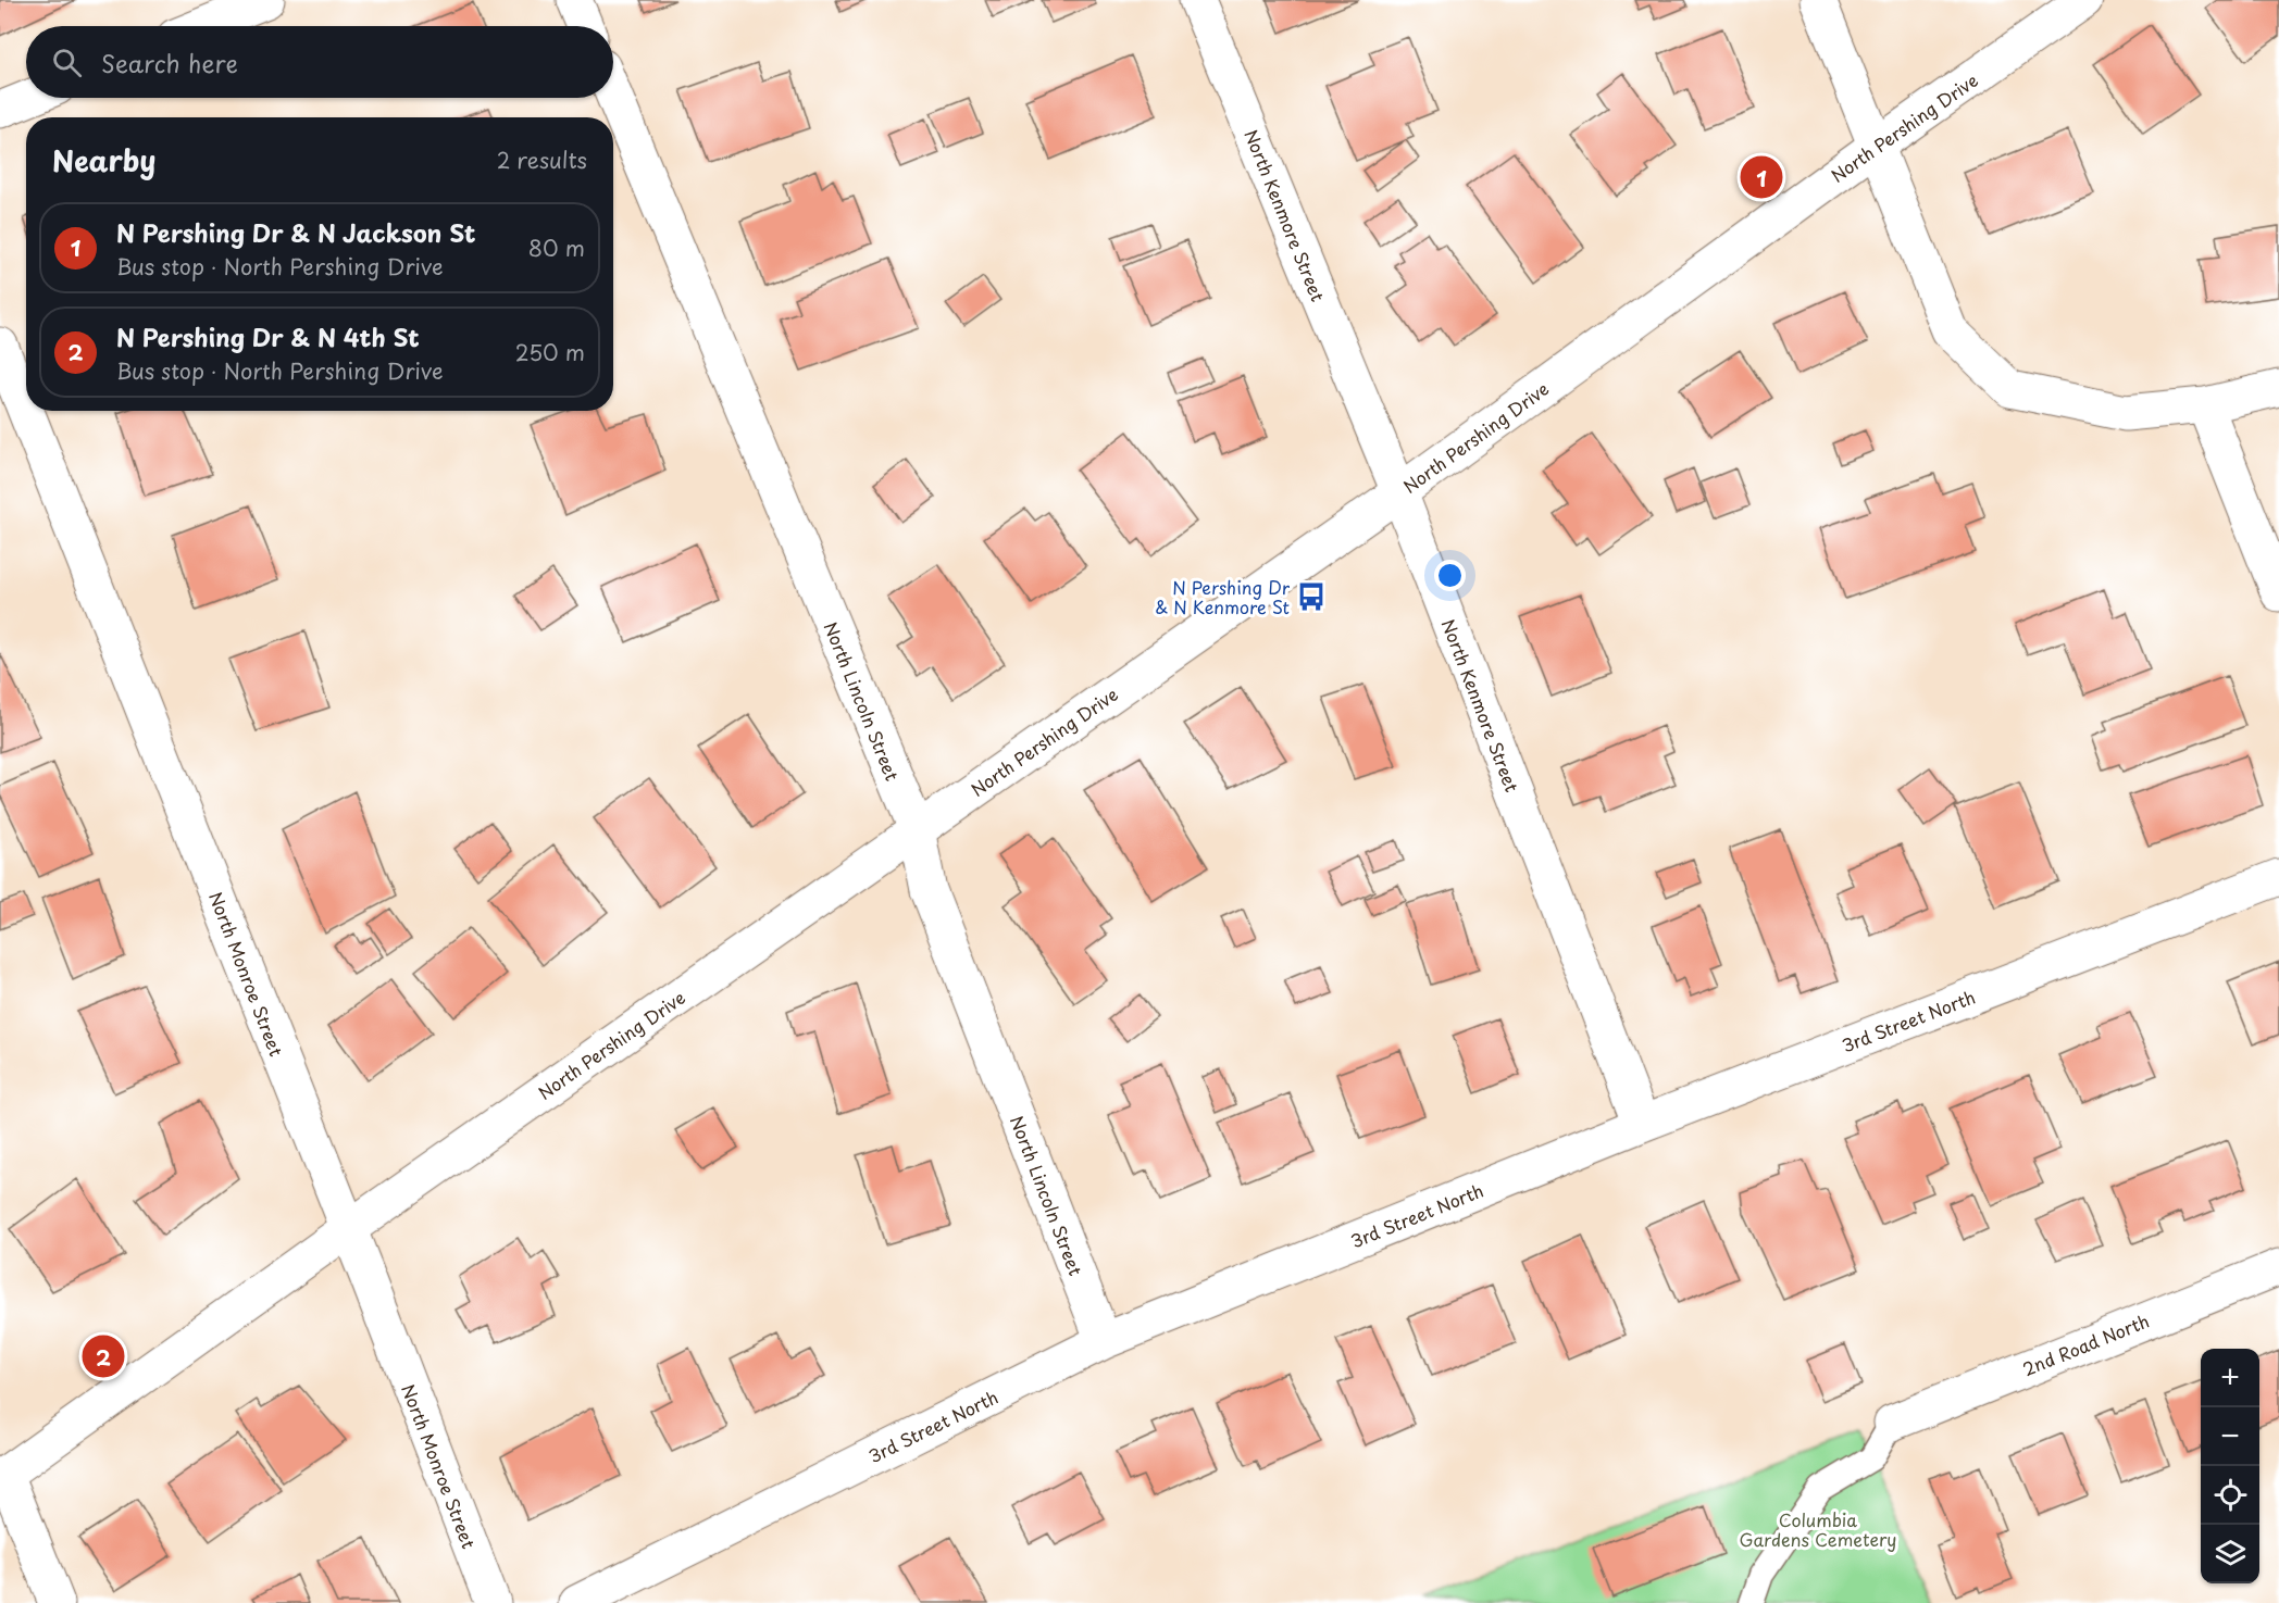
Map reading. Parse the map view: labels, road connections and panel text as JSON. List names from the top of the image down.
{
  "streets": {
    "street": [
      "North Pershing Drive",
      "North Kenmore Street",
      "North Lincoln Street",
      "North Monroe Street",
      "3rd Street North",
      "2nd Road North"
    ]
  },
  "crossings": [
    ["North Pershing Drive", "North Kenmore Street"],
    ["North Pershing Drive", "North Lincoln Street"],
    ["North Pershing Drive", "North Monroe Street"],
    ["North Kenmore Street", "3rd Street North"],
    ["North Lincoln Street", "3rd Street North"]
  ],
  "parks": ["Columbia Gardens Cemetery"],
  "places": {
    "bus stop": ["N Pershing Dr & N Kenmore St"]
  },
  "page": {
    "search": "Search here",
    "heading": ["Nearby", "2 results"],
    "pins": ["1", "2"],
    "list": [
      {
        "mark": "1",
        "name": "N Pershing Dr & N Jackson St",
        "note": "Bus stop · North Pershing Drive",
        "value": "80 m"
      },
      {
        "mark": "2",
        "name": "N Pershing Dr & N 4th St",
        "note": "Bus stop · North Pershing Drive",
        "value": "250 m"
      }
    ],
    "map_buttons": ["+", "−"]
  }
}
